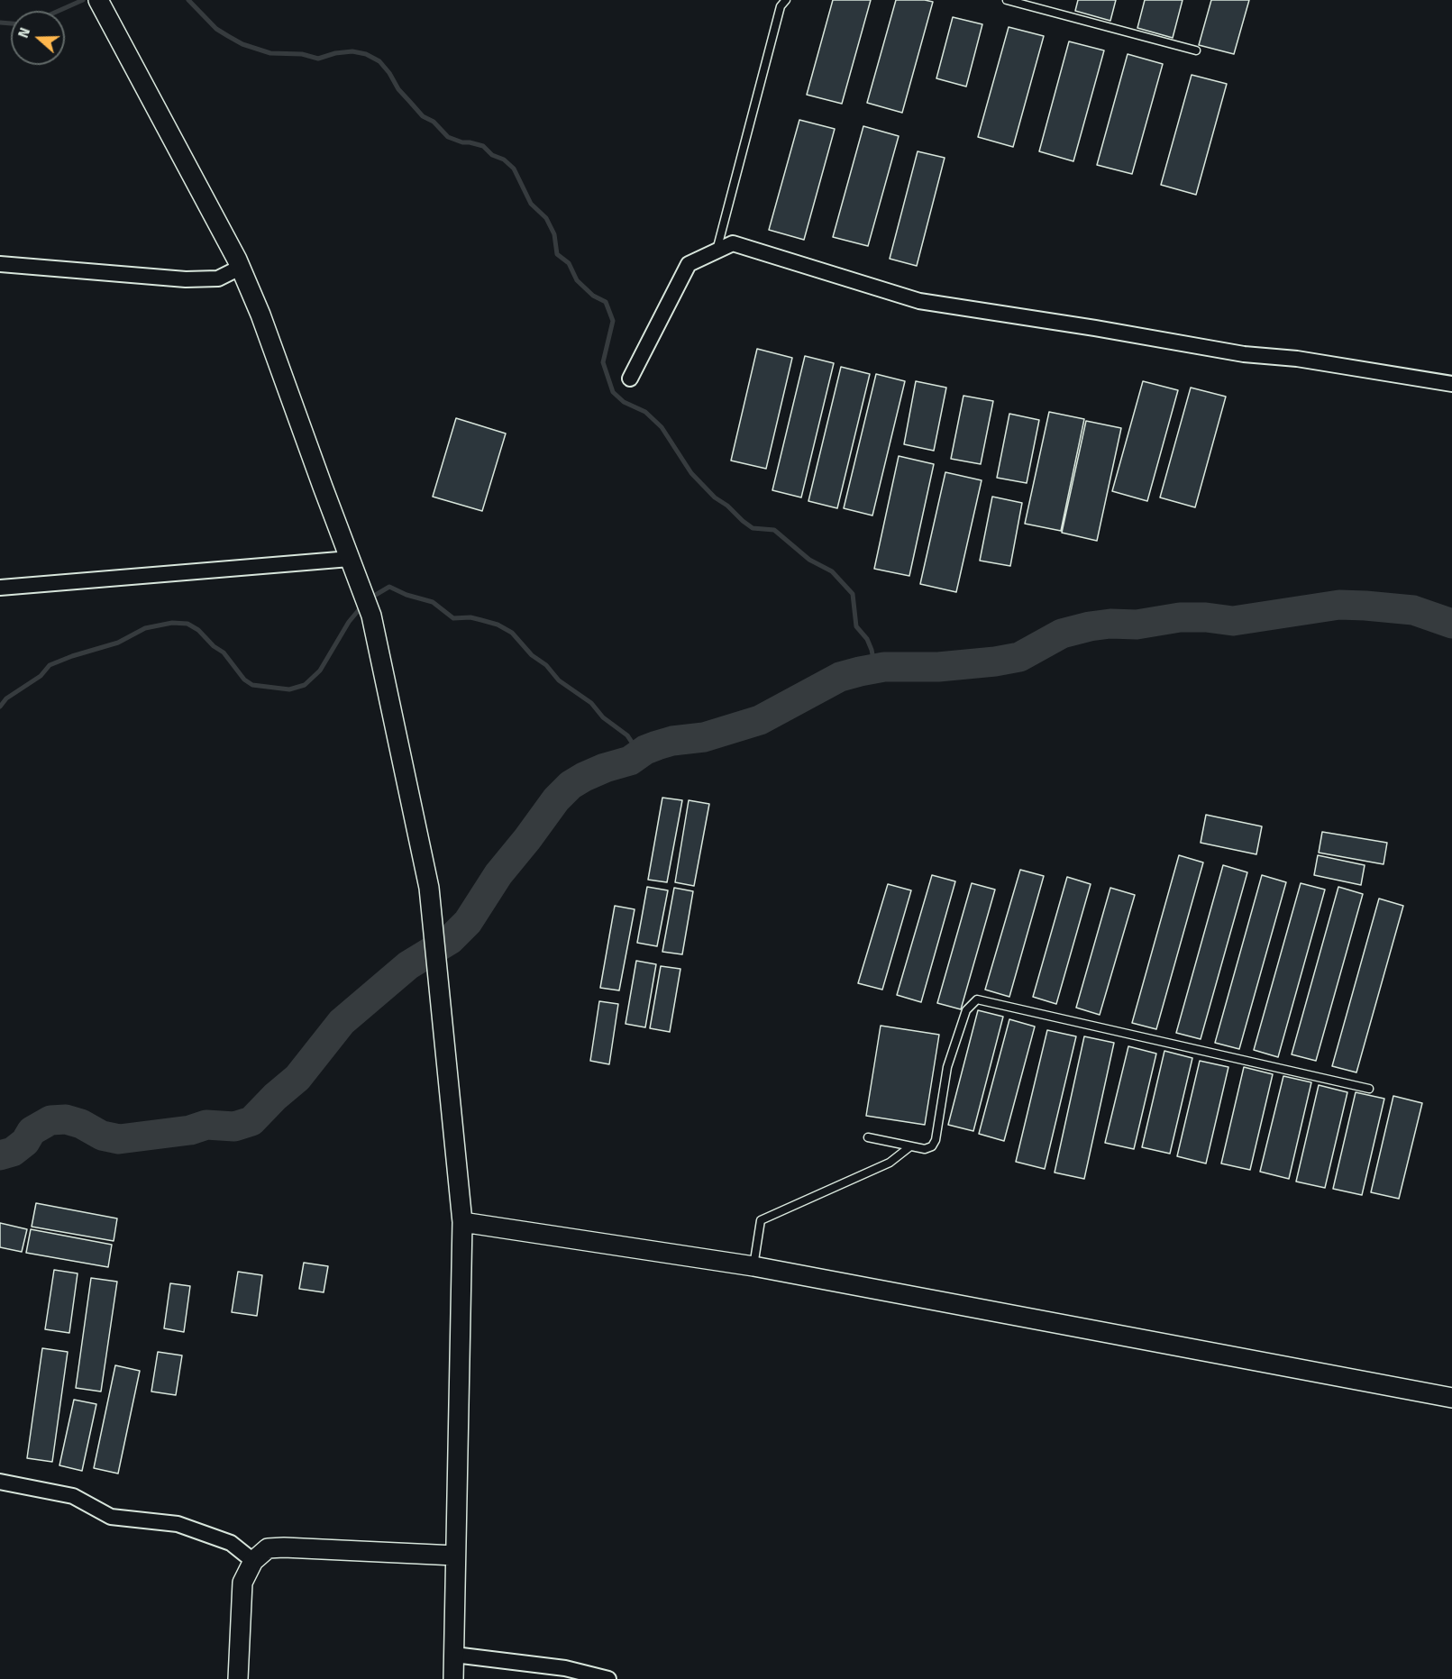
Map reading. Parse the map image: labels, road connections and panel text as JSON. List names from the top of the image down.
{
  "north": "left"
}
